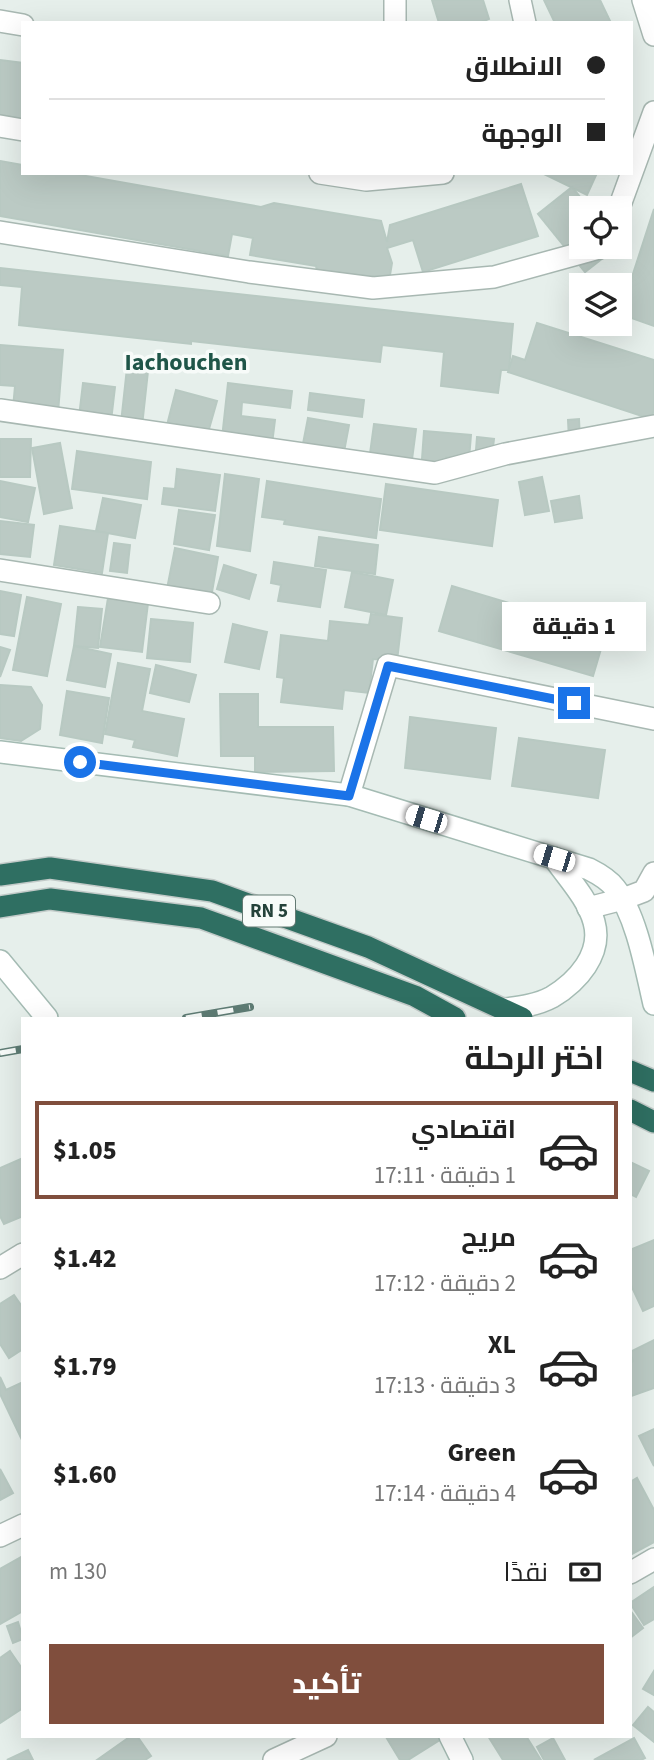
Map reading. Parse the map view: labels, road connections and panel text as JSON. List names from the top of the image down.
{
  "streets": {
    "highway": ["RN 5"]
  },
  "districts": ["Iachouchen"],
  "page": {
    "banner": ["الانطلاق", "الوجهة"],
    "bubble": "1 دقيقة",
    "heading": "اختر الرحلة",
    "list": [
      {
        "name": "اقتصادي",
        "note": "1 دقيقة · 17:11",
        "value": "$1.05"
      },
      {
        "name": "مريح",
        "note": "2 دقيقة · 17:12",
        "value": "$1.42"
      },
      {
        "name": "XL",
        "note": "3 دقيقة · 17:13",
        "value": "$1.79"
      },
      {
        "name": "Green",
        "note": "4 دقيقة · 17:14",
        "value": "$1.60"
      }
    ],
    "pay": ["نقدًا", "130 m"],
    "buttons": "تأكيد"
  }
}
